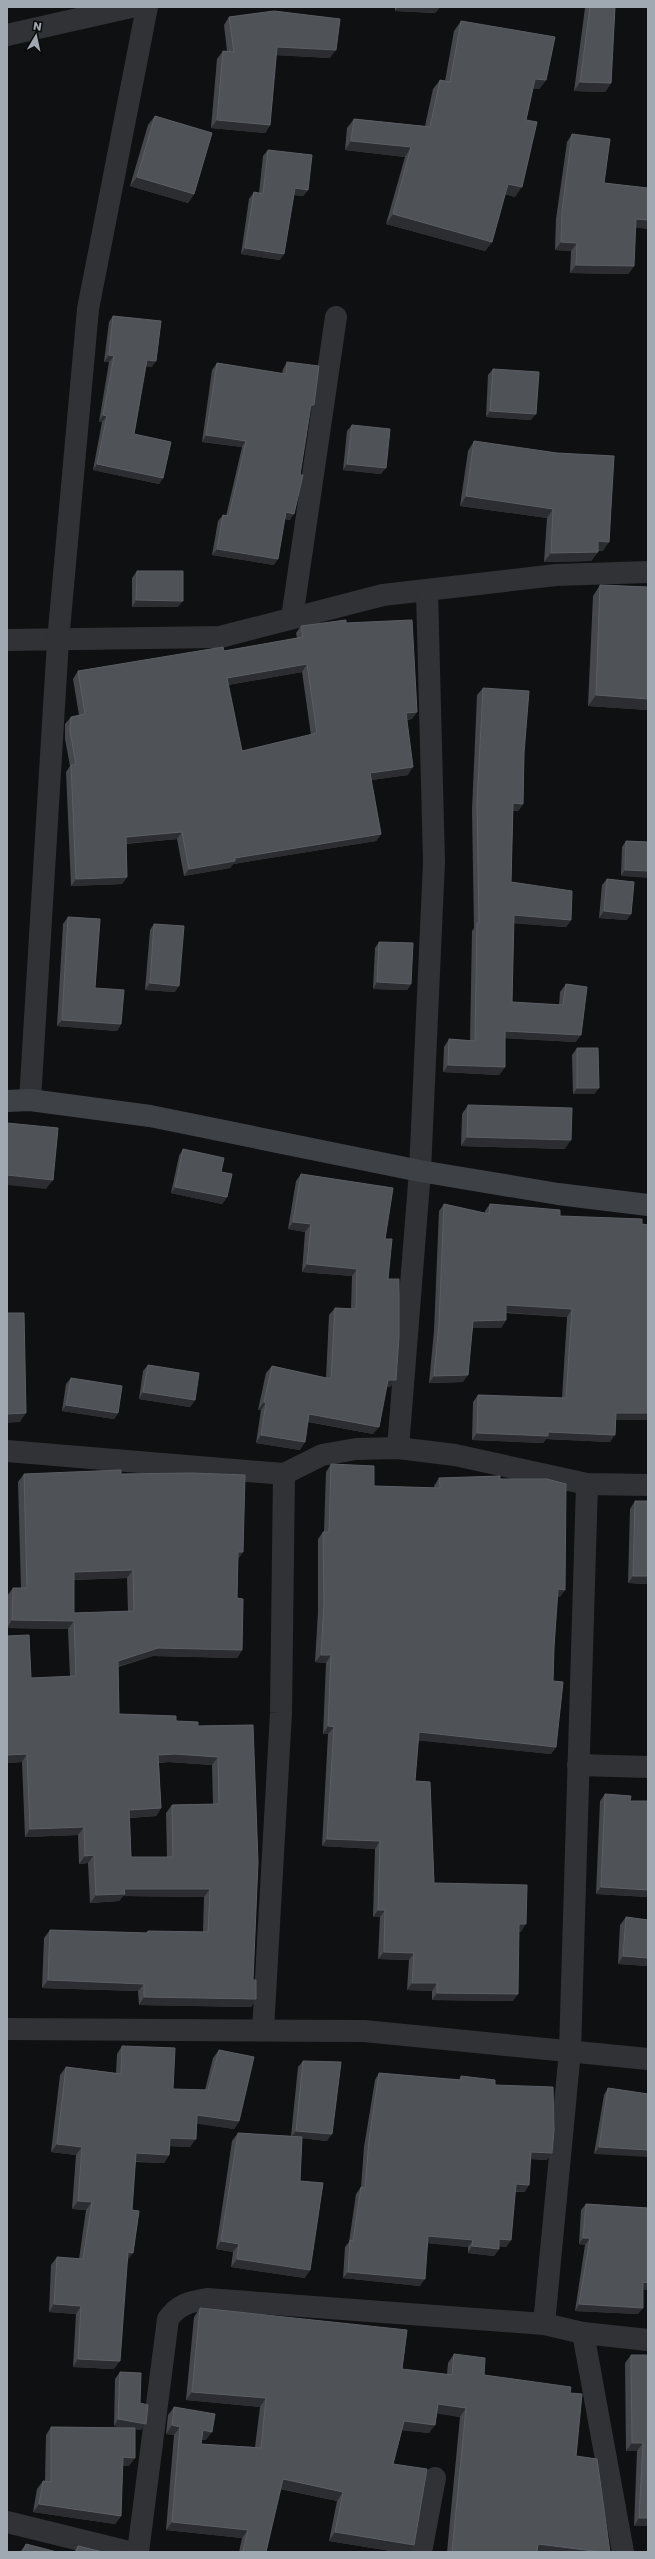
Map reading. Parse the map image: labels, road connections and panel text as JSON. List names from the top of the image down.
{
  "north": "top"
}
